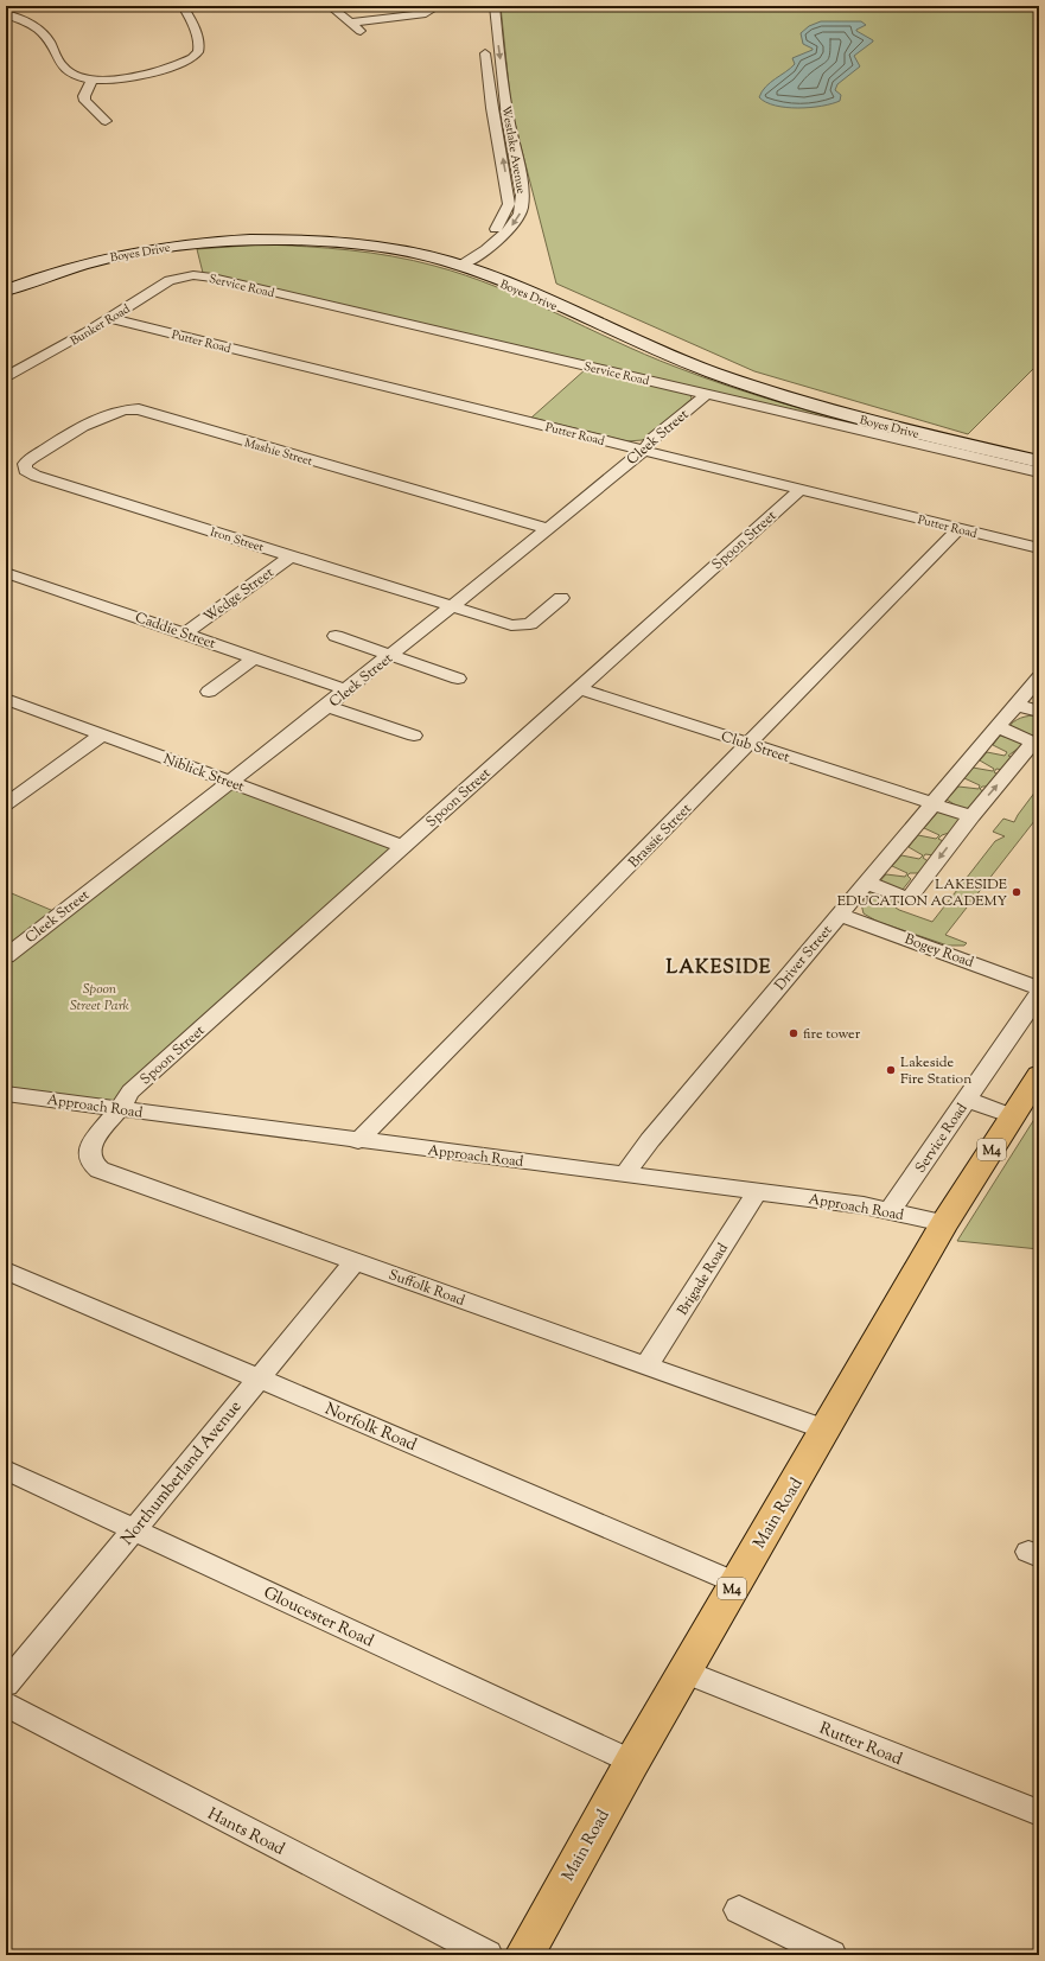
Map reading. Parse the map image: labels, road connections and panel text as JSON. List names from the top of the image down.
{
  "streets": {
    "main road": ["Boyes Drive", "M4", "Main Road"],
    "street": [
      "Westlake Avenue",
      "Service Road",
      "Bunker Road",
      "Putter Road",
      "Cleek Street",
      "Mashie Street",
      "Iron Street",
      "Spoon Street",
      "Wedge Street",
      "Caddie Street",
      "Club Street",
      "Niblick Street",
      "Brassie Street",
      "Bogey Road",
      "Driver Street",
      "Approach Road",
      "Brigade Road",
      "Suffolk Road",
      "Norfolk Road",
      "Northumberland Avenue",
      "Gloucester Road",
      "Rutter Road",
      "Hants Road"
    ]
  },
  "crossings": [
    ["Westlake Avenue", "Boyes Drive"],
    ["Service Road", "Bunker Road"],
    ["Service Road", "Cleek Street"],
    ["Service Road", "Approach Road"],
    ["Bunker Road", "Putter Road"],
    ["Putter Road", "Cleek Street"],
    ["Putter Road", "Spoon Street"],
    ["Putter Road", "Brassie Street"],
    ["Cleek Street", "Mashie Street"],
    ["Cleek Street", "Iron Street"],
    ["Cleek Street", "Caddie Street"],
    ["Cleek Street", "Niblick Street"],
    ["Mashie Street", "Iron Street"],
    ["Iron Street", "Wedge Street"],
    ["Spoon Street", "Club Street"],
    ["Spoon Street", "Niblick Street"],
    ["Spoon Street", "Approach Road"],
    ["Spoon Street", "Suffolk Road"],
    ["Wedge Street", "Caddie Street"],
    ["Club Street", "Brassie Street"],
    ["Club Street", "Driver Street"],
    ["Brassie Street", "Approach Road"],
    ["Bogey Road", "Driver Street"],
    ["Driver Street", "Approach Road"],
    ["Approach Road", "Brigade Road"],
    ["Approach Road", "Suffolk Road"],
    ["Approach Road", "Main Road"],
    ["Brigade Road", "Suffolk Road"],
    ["Suffolk Road", "Northumberland Avenue"],
    ["Suffolk Road", "Main Road"],
    ["Norfolk Road", "Northumberland Avenue"],
    ["Norfolk Road", "Main Road"],
    ["Northumberland Avenue", "Gloucester Road"],
    ["Main Road", "Gloucester Road"],
    ["Main Road", "Rutter Road"]
  ],
  "districts": ["LAKESIDE"],
  "parks": ["Spoon Street Park"],
  "places": ["LAKESIDE EDUCATION ACADEMY", "fire tower", "Lakeside Fire Station"]
}
